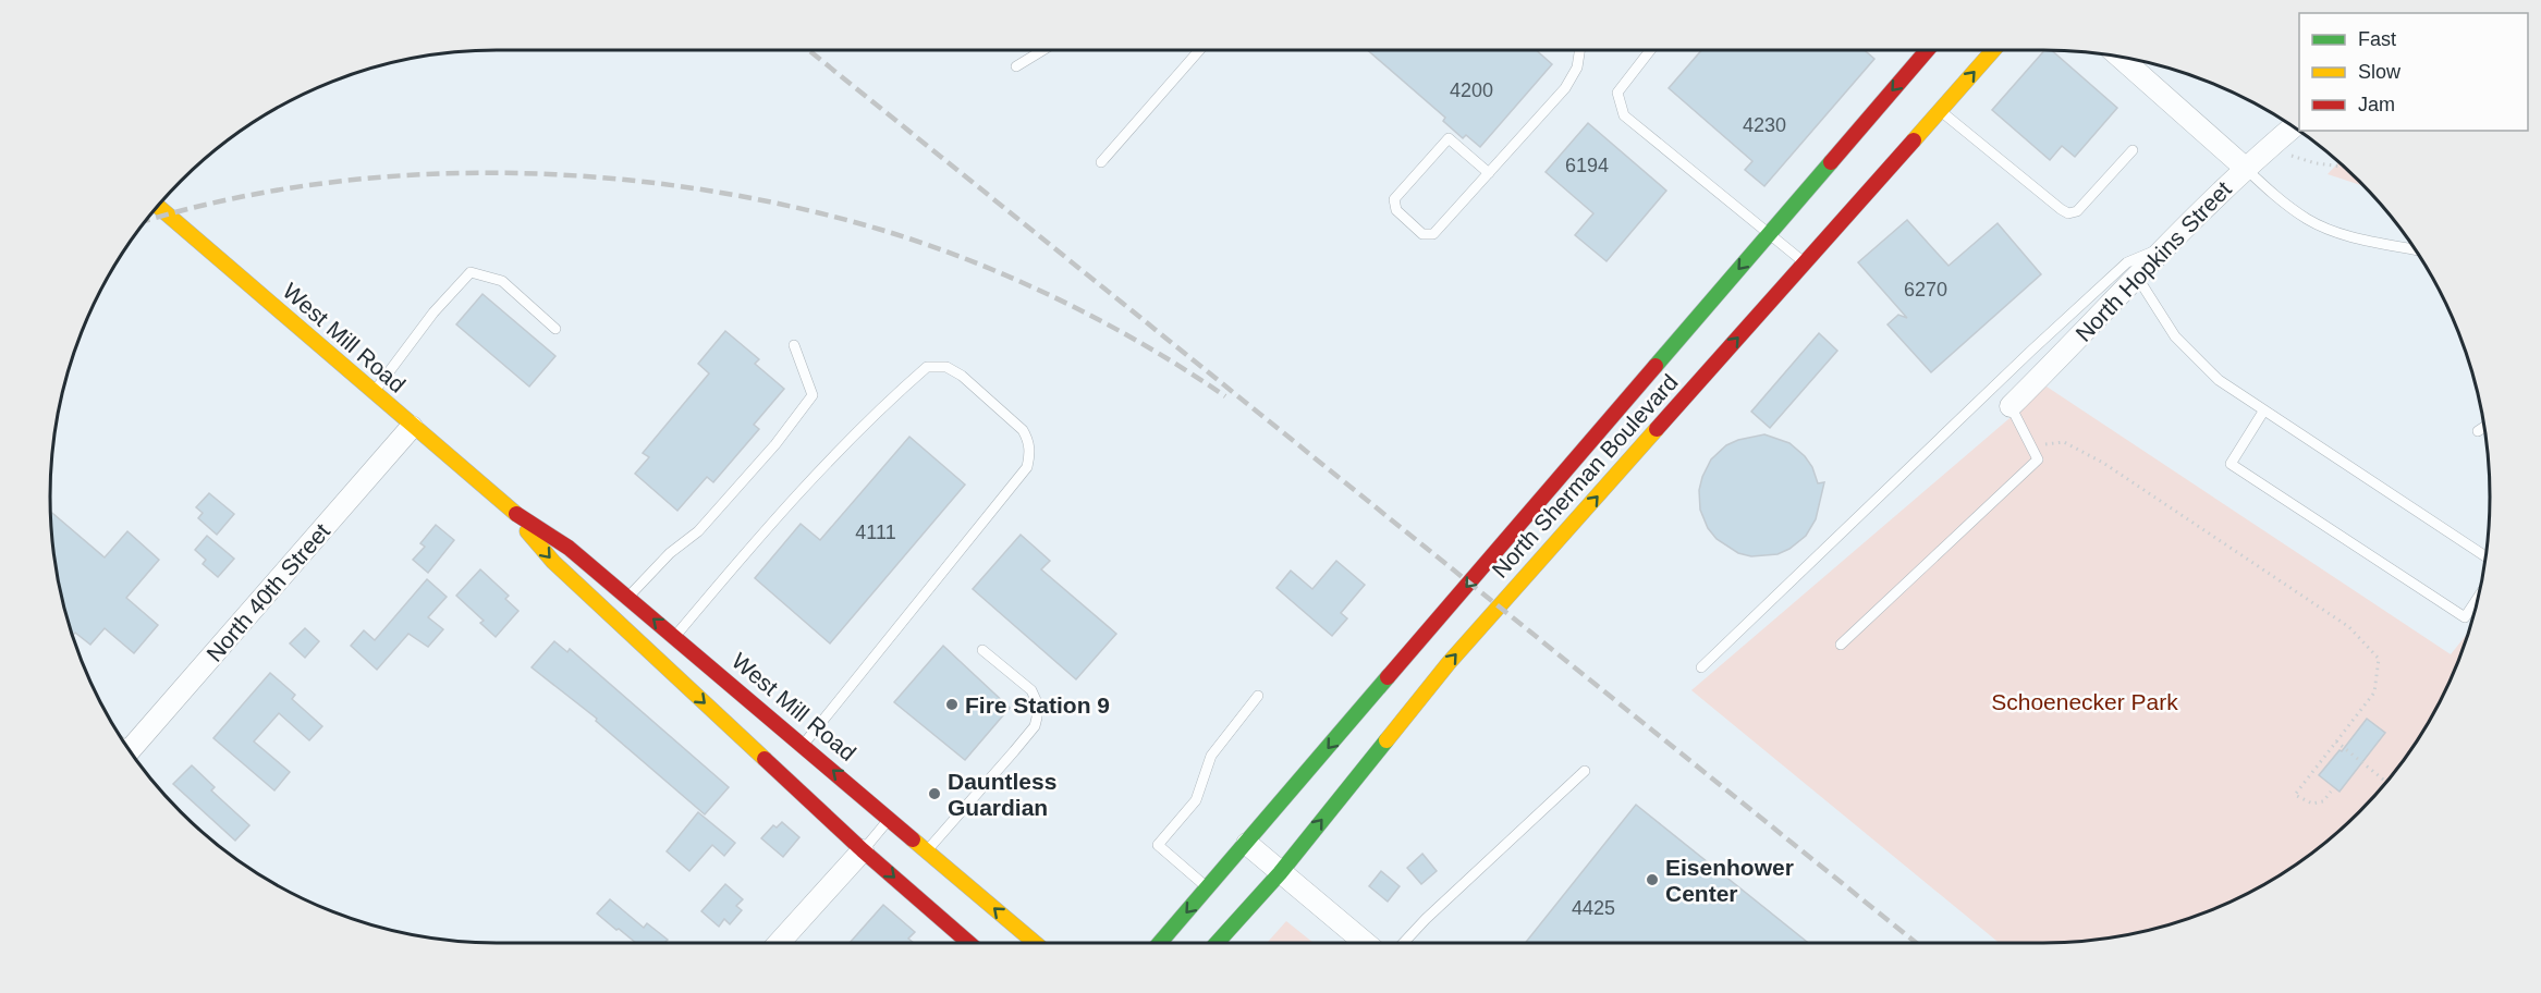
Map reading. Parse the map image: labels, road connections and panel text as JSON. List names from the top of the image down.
{
  "streets": {
    "main road": ["West Mill Road", "North Sherman Boulevard"],
    "street": ["North Hopkins Street", "North 40th Street"]
  },
  "crossings": [
    ["West Mill Road", "North 40th Street"]
  ],
  "parks": ["Schoenecker Park"],
  "places": ["Fire Station 9", "Dauntless Guardian", "Eisenhower Center"],
  "house_numbers": [
    "4200",
    "4230",
    "6194",
    "6270",
    "4111",
    "4425"
  ],
  "legend": ["Fast", "Slow", "Jam"]
}
